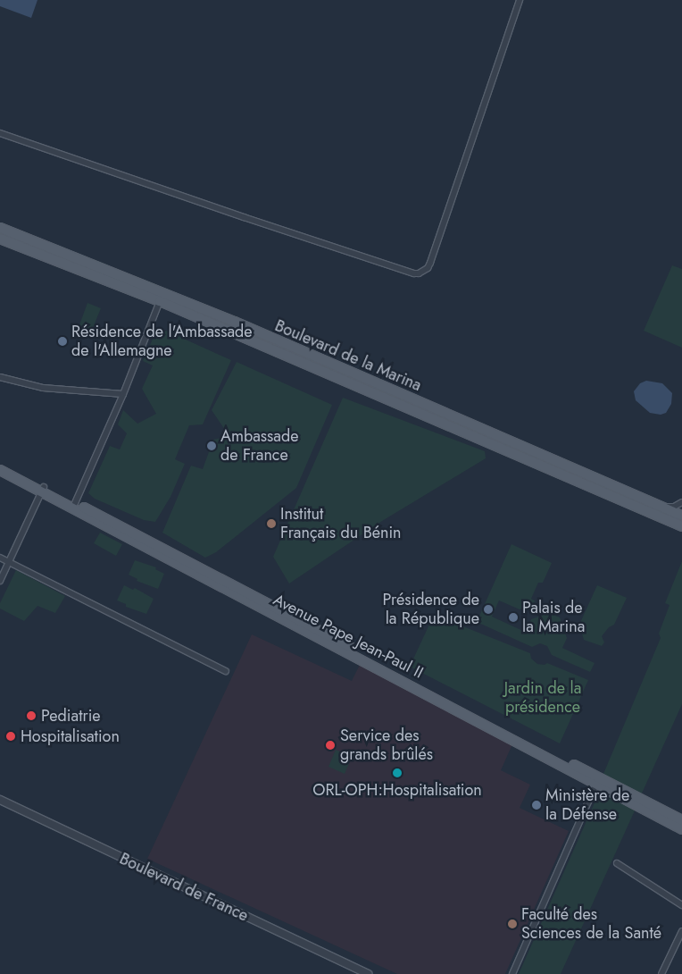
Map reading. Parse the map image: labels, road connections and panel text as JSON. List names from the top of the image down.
{
  "streets": {
    "main road": ["Boulevard de la Marina", "Avenue Pape Jean-Paul II"],
    "street": ["Boulevard de France"]
  },
  "parks": ["Jardin de la présidence"],
  "places": [
    "Résidence de l'Ambassade de l'Allemagne",
    "Ambassade de France",
    "Institut Français du Bénin",
    "Présidence de la République",
    "Palais de la Marina",
    "Pediatrie",
    "Hospitalisation",
    "Service des grands brûlés",
    "ORL-OPH:Hospitalisation",
    "Ministère de la Défense",
    "Faculté des Sciences de la Santé"
  ]
}
